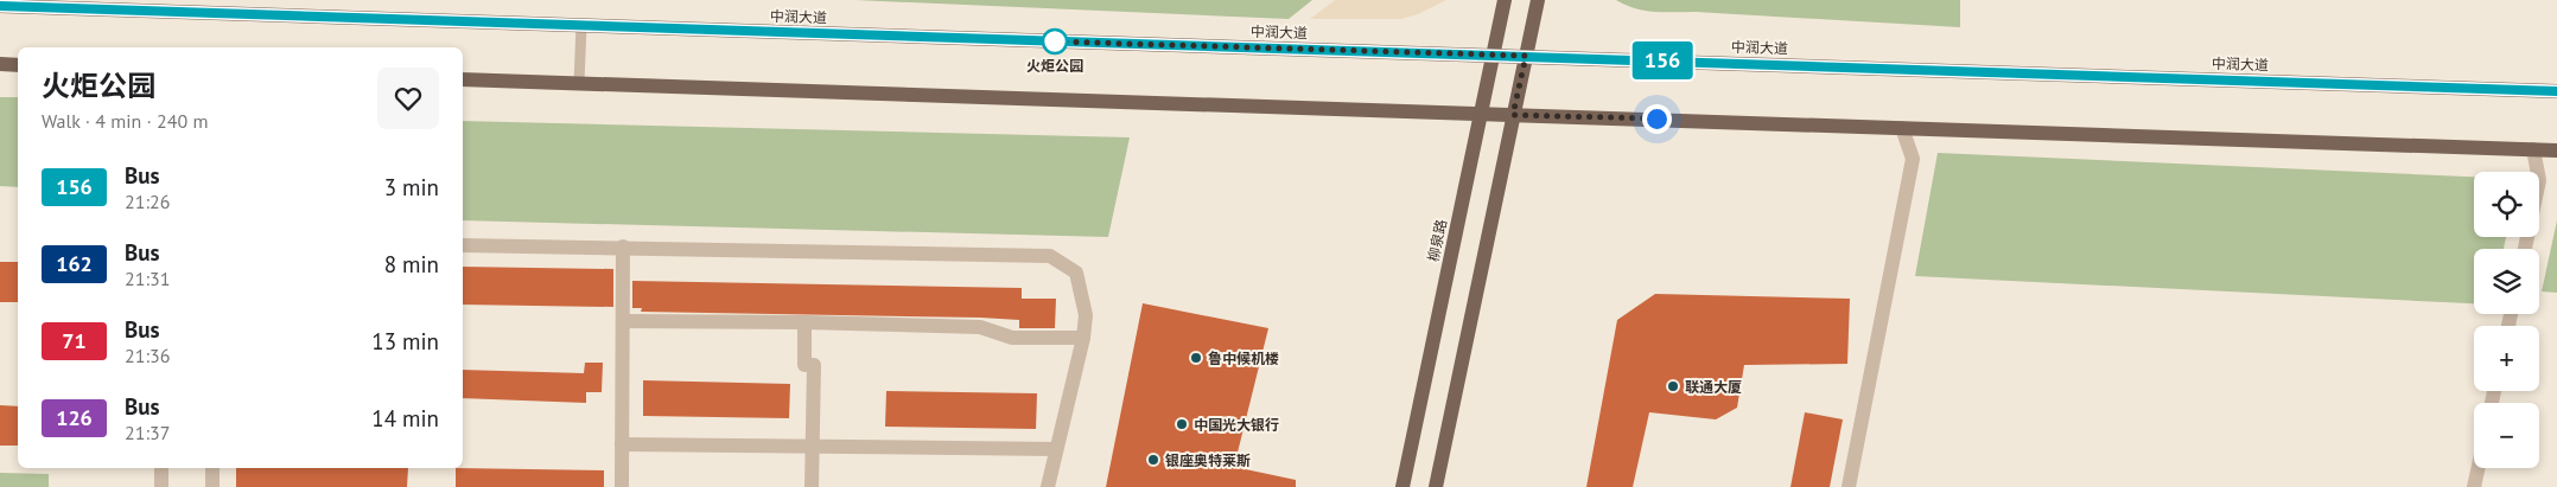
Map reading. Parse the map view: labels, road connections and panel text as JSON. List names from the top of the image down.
{
  "streets": {
    "main road": ["中润大道", "柳泉路"]
  },
  "crossings": [
    ["中润大道", "柳泉路"]
  ],
  "places": [
    "火炬公园",
    "鲁中候机楼",
    "联通大厦",
    "中国光大银行",
    "银座奥特莱斯"
  ],
  "lines": ["bus line 156"],
  "page": {
    "on_map": "156",
    "heading": ["火炬公园", "Walk · 4 min · 240 m"],
    "list": [
      {
        "mark": "156",
        "name": "Bus",
        "note": "21:26",
        "value": "3 min"
      },
      {
        "mark": "162",
        "name": "Bus",
        "note": "21:31",
        "value": "8 min"
      },
      {
        "mark": "71",
        "name": "Bus",
        "note": "21:36",
        "value": "13 min"
      },
      {
        "mark": "126",
        "name": "Bus",
        "note": "21:37",
        "value": "14 min"
      }
    ],
    "map_buttons": ["+", "−"]
  }
}
